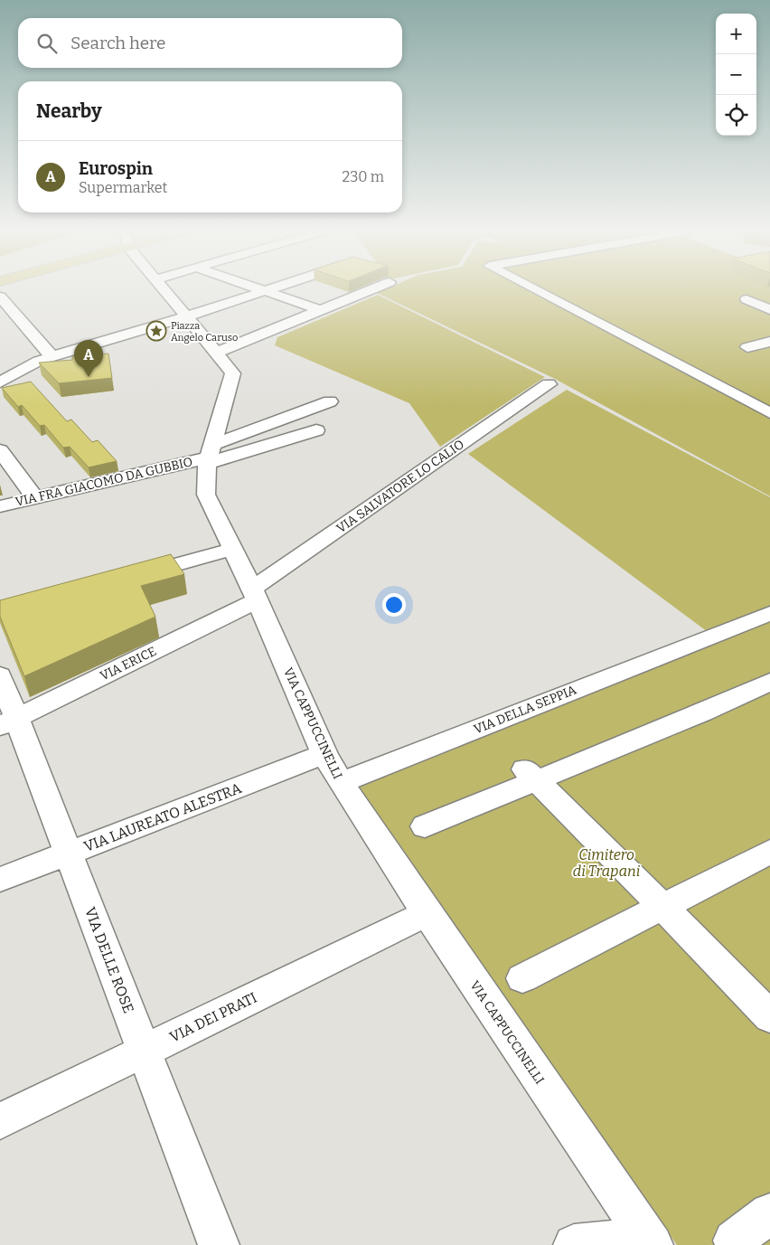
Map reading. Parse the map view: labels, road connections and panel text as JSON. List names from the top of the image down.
{
  "streets": {
    "street": [
      "VIA FRA GIACOMO DA GUBBIO",
      "VIA SALVATORE LO CALIO",
      "VIA ERICE",
      "VIA DELLA SEPPIA",
      "VIA CAPPUCCINELLI",
      "VIA LAUREATO ALESTRA",
      "VIA DELLE ROSE",
      "VIA DEI PRATI"
    ]
  },
  "crossings": [
    ["VIA FRA GIACOMO DA GUBBIO", "VIA CAPPUCCINELLI"],
    ["VIA SALVATORE LO CALIO", "VIA ERICE"],
    ["VIA SALVATORE LO CALIO", "VIA CAPPUCCINELLI"],
    ["VIA ERICE", "VIA CAPPUCCINELLI"],
    ["VIA ERICE", "VIA DELLE ROSE"],
    ["VIA DELLA SEPPIA", "VIA CAPPUCCINELLI"],
    ["VIA CAPPUCCINELLI", "VIA LAUREATO ALESTRA"],
    ["VIA CAPPUCCINELLI", "VIA DEI PRATI"],
    ["VIA LAUREATO ALESTRA", "VIA DELLE ROSE"],
    ["VIA DELLE ROSE", "VIA DEI PRATI"]
  ],
  "parks": ["Cimitero di Trapani"],
  "places": {
    "place": ["Piazza Angelo Caruso"]
  },
  "page": {
    "map_buttons": ["+", "−"],
    "search": "Search here",
    "heading": "Nearby",
    "list": [
      {
        "mark": "A",
        "name": "Eurospin",
        "note": "Supermarket",
        "value": "230 m"
      }
    ],
    "pins": "A"
  }
}
